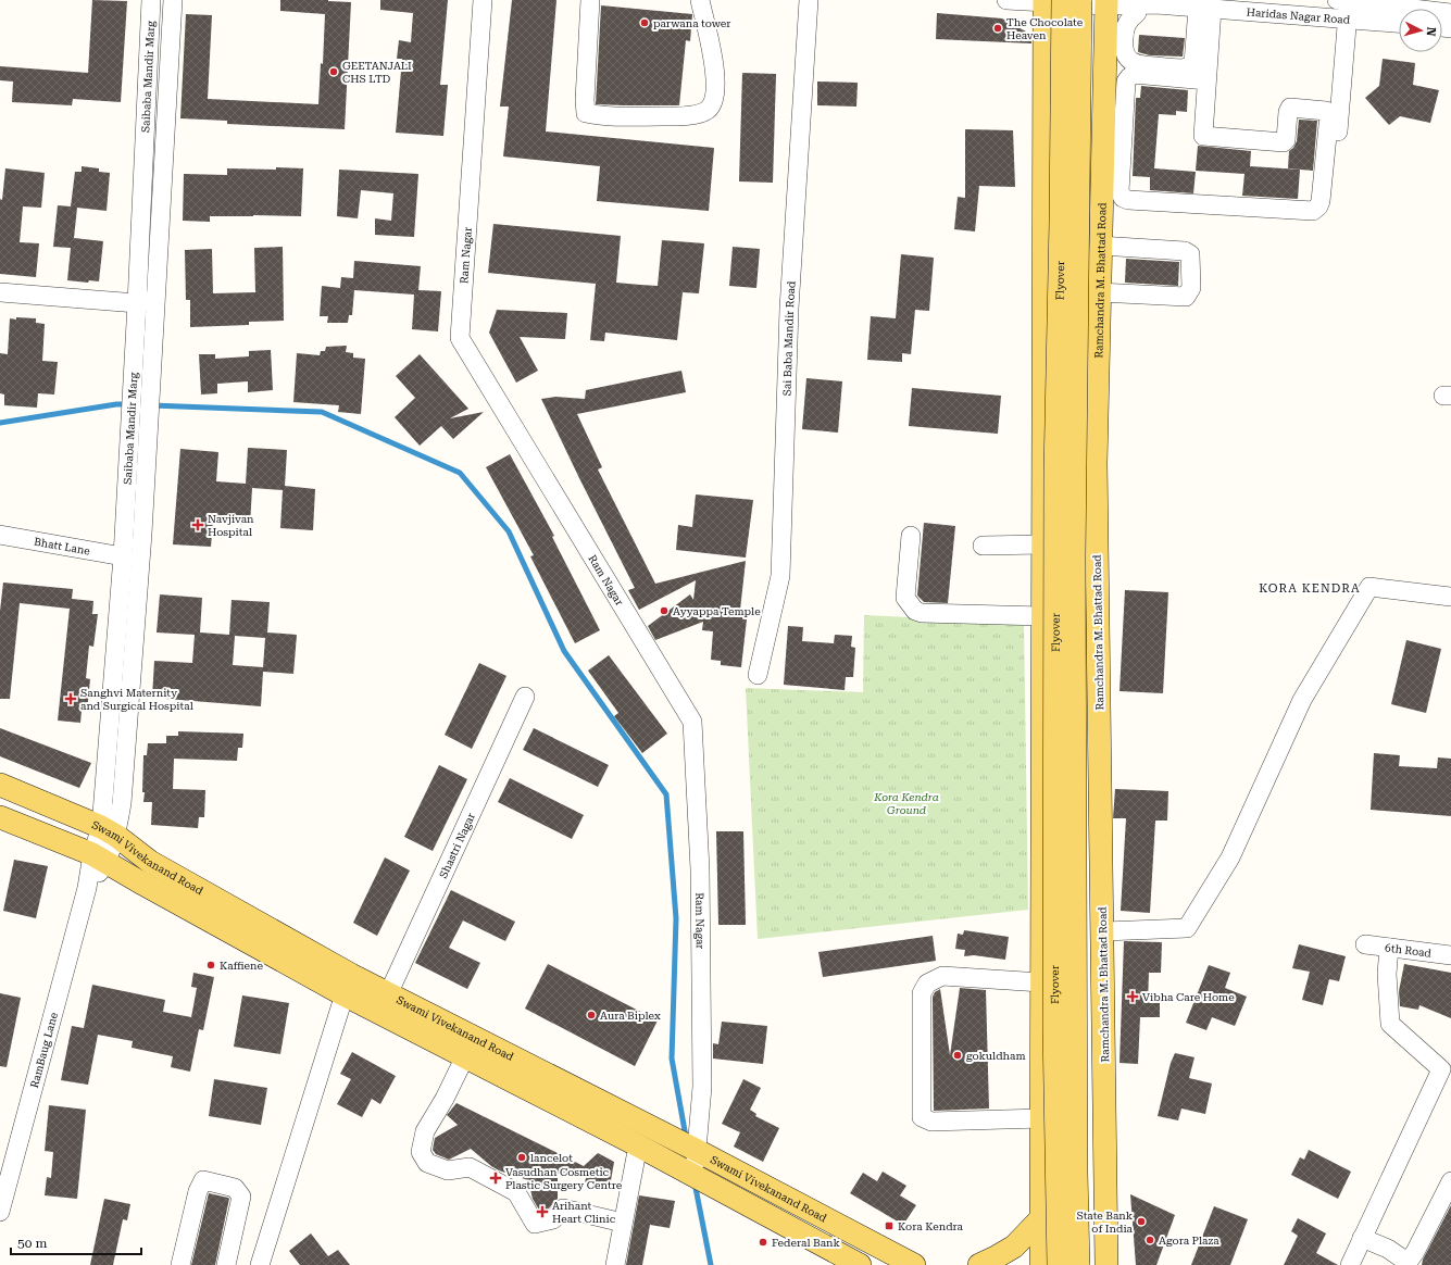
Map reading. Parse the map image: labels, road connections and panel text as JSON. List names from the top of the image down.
{
  "streets": {
    "main road": ["Flyover", "Ramchandra M. Bhattad Road", "Swami Vivekanand Road"],
    "street": [
      "Haridas Nagar Road",
      "Saibaba Mandir Marg",
      "Ram Nagar",
      "Sai Baba Mandir Road",
      "Bhatt Lane",
      "Shastri Nagar",
      "6th Road",
      "RamBaug Lane"
    ]
  },
  "crossings": [
    ["Haridas Nagar Road", "Flyover"],
    ["Haridas Nagar Road", "Ramchandra M. Bhattad Road"],
    ["Saibaba Mandir Marg", "Bhatt Lane"],
    ["Saibaba Mandir Marg", "Swami Vivekanand Road"],
    ["Saibaba Mandir Marg", "RamBaug Lane"],
    ["Ram Nagar", "Swami Vivekanand Road"],
    ["Shastri Nagar", "Swami Vivekanand Road"]
  ],
  "districts": ["KORA KENDRA"],
  "parks": ["Kora Kendra Ground"],
  "places": {
    "other": [
      "parwana tower",
      "The Chocolate Heaven",
      "GEETANJALI CHS LTD",
      "Ayyappa Temple",
      "Kaffiene",
      "Aura Biplex",
      "gokuldham",
      "lancelot",
      "State Bank of India",
      "Agora Plaza",
      "Federal Bank"
    ],
    "health": [
      "Navjivan Hospital",
      "Sanghvi Maternity and Surgical Hospital",
      "Vibha Care Home",
      "Vasudhan Cosmetic Plastic Surgery Centre",
      "Arihant Heart Clinic"
    ],
    "transit": ["Kora Kendra"]
  },
  "scale_bar": "50 m",
  "north": "right"
}
